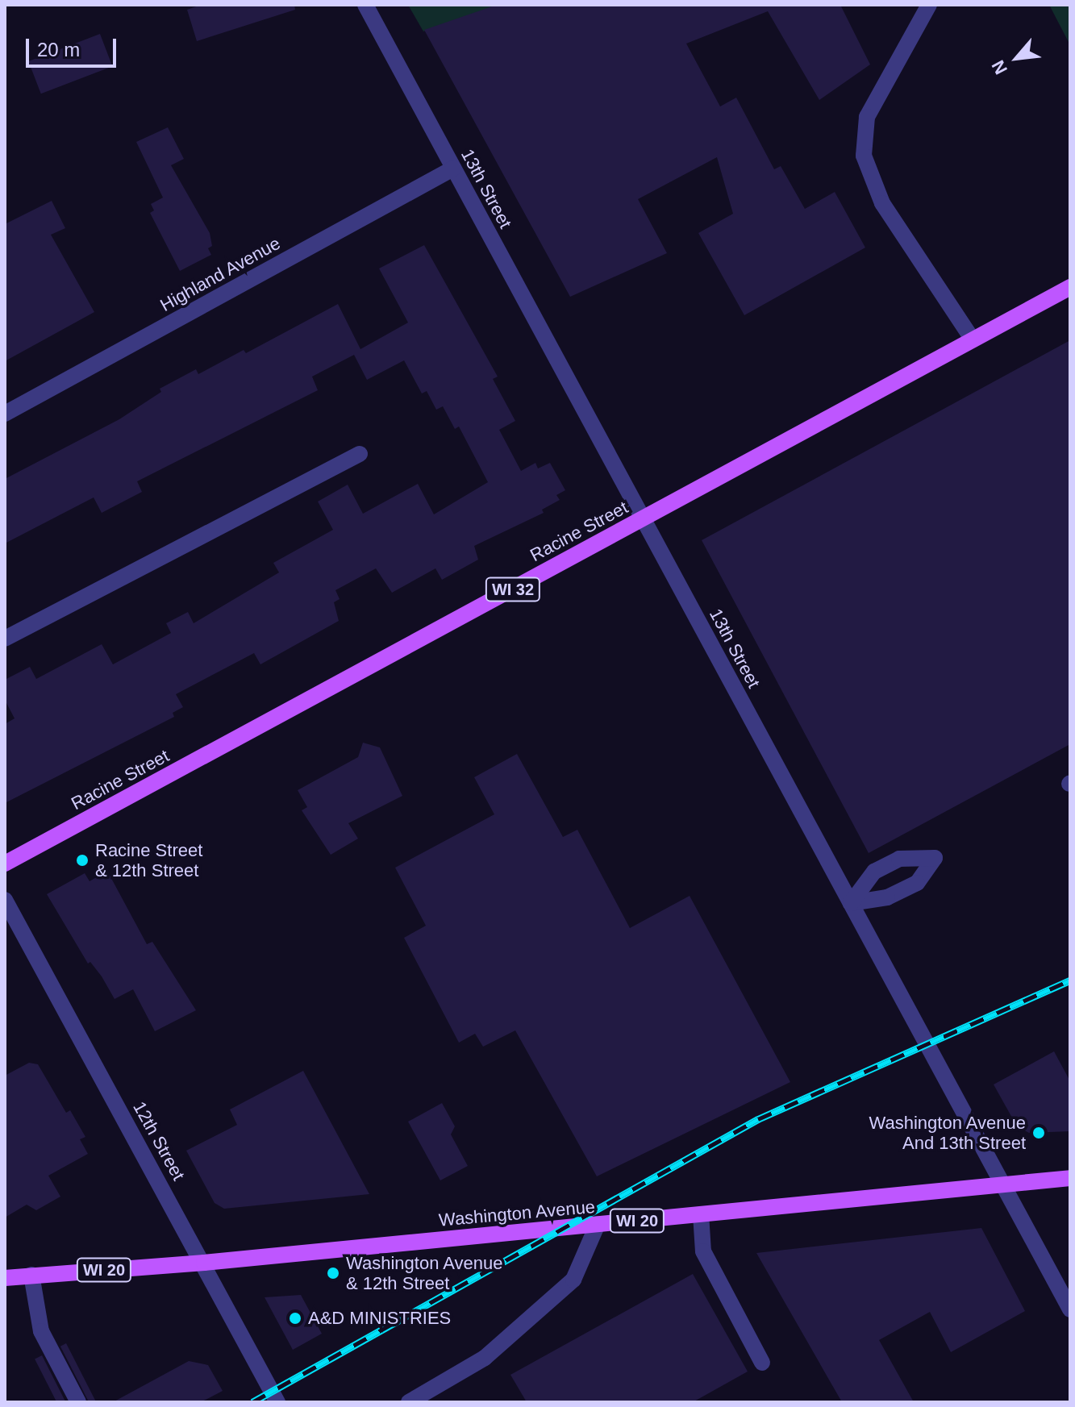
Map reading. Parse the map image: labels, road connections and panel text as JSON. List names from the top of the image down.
{
  "streets": {
    "main road": [
      "Racine Street",
      "WI 32",
      "Washington Avenue",
      "WI 20"
    ],
    "street": ["13th Street", "Highland Avenue", "12th Street"]
  },
  "crossings": [
    ["13th Street", "Highland Avenue"],
    ["13th Street", "Racine Street"],
    ["13th Street", "Washington Avenue"],
    ["12th Street", "Washington Avenue"]
  ],
  "places": [
    "Racine Street & 12th Street",
    "Washington Avenue And 13th Street",
    "Washington Avenue & 12th Street",
    "A&D MINISTRIES"
  ],
  "scale_bar": "20 m",
  "north": "bottom left"
}
